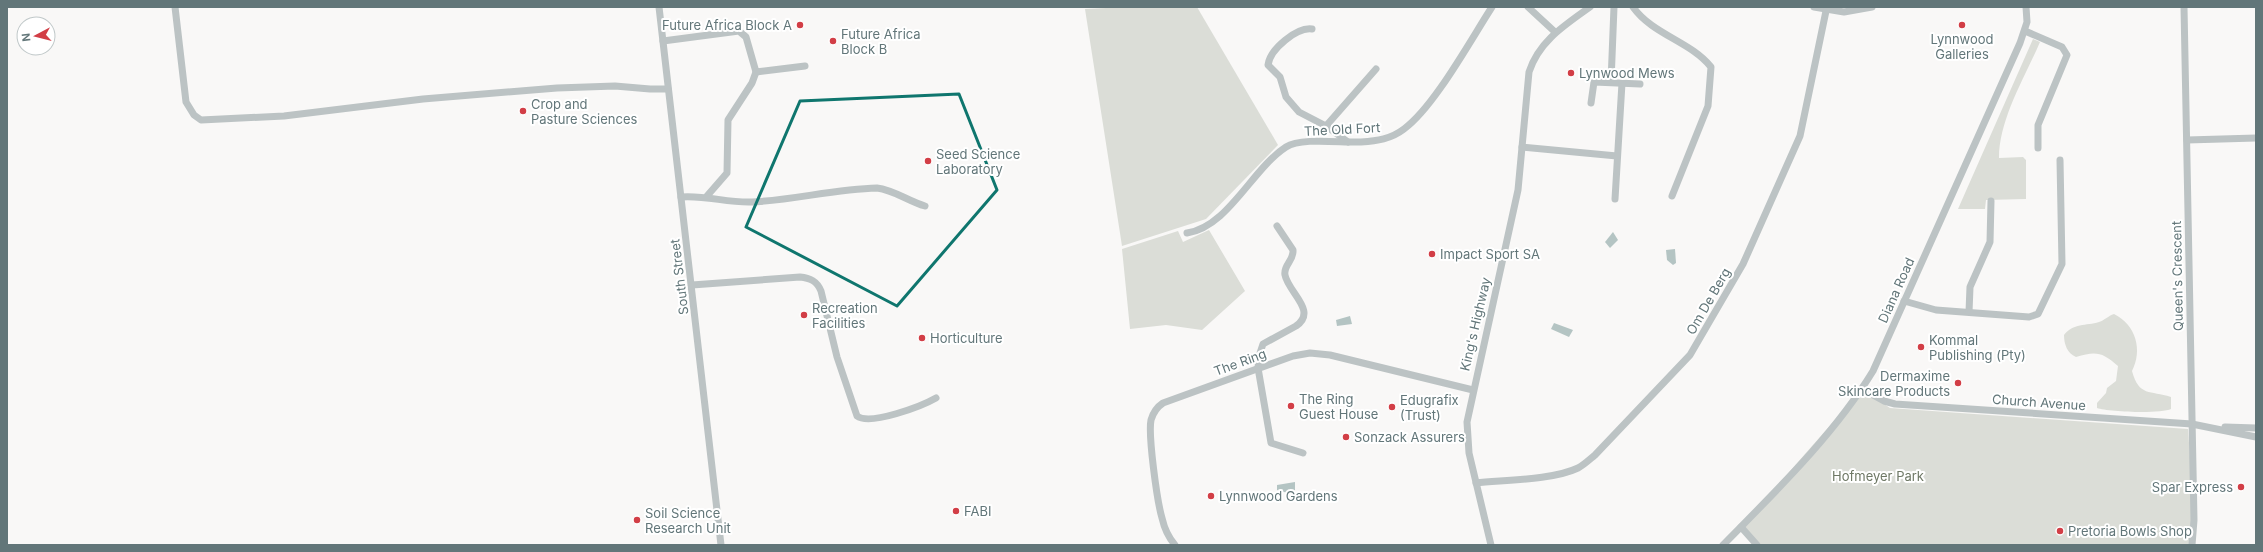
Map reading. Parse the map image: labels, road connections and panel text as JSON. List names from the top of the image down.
{
  "streets": {
    "street": [
      "The Old Fort",
      "Queen's Crescent",
      "South Street",
      "Diana Road",
      "Om De Berg",
      "King's Highway",
      "The Ring",
      "Church Avenue"
    ]
  },
  "crossings": [
    ["Queen's Crescent", "Church Avenue"],
    ["Diana Road", "Church Avenue"],
    ["Om De Berg", "King's Highway"],
    ["King's Highway", "The Ring"]
  ],
  "parks": ["Hofmeyer Park"],
  "places": [
    "Future Africa Block A",
    "Lynnwood Galleries",
    "Future Africa Block B",
    "Lynwood Mews",
    "Crop and Pasture Sciences",
    "Seed Science Laboratory",
    "Impact Sport SA",
    "Recreation Facilities",
    "Horticulture",
    "Kommal Publishing (Pty)",
    "Dermaxime Skincare Products",
    "The Ring Guest House",
    "Edugrafix (Trust)",
    "Sonzack Assurers",
    "Spar Express",
    "Lynnwood Gardens",
    "FABI",
    "Soil Science Research Unit",
    "Pretoria Bowls Shop"
  ],
  "north": "left"
}
